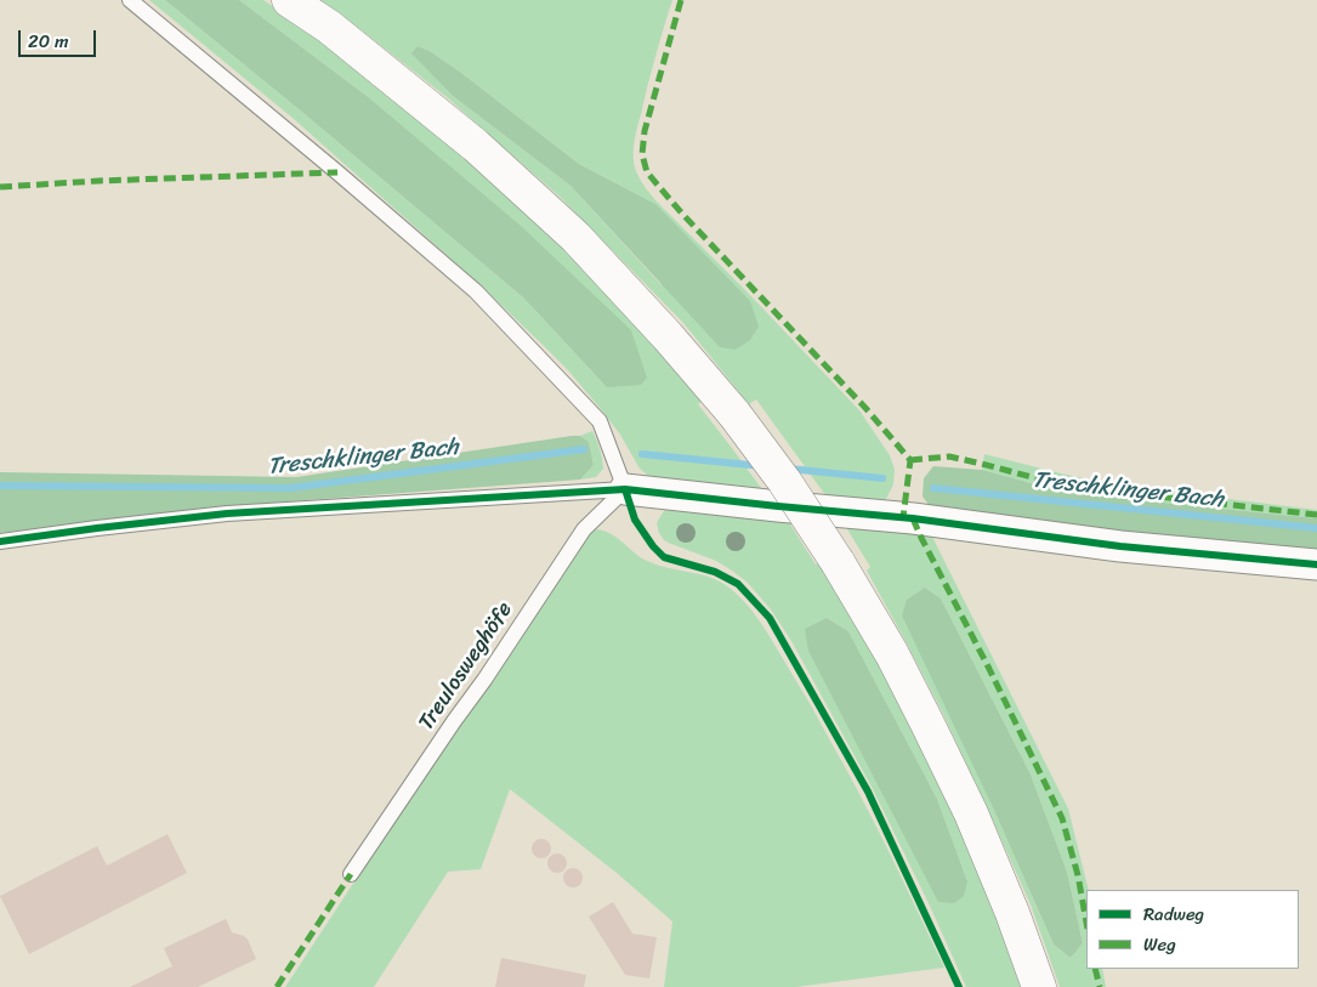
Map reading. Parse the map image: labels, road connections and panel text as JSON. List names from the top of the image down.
{
  "streets": {
    "lane": ["Treulosweghöfe"]
  },
  "water": ["Treschklinger Bach"],
  "legend": ["Radweg", "Weg"],
  "scale_bar": "20 m"
}
